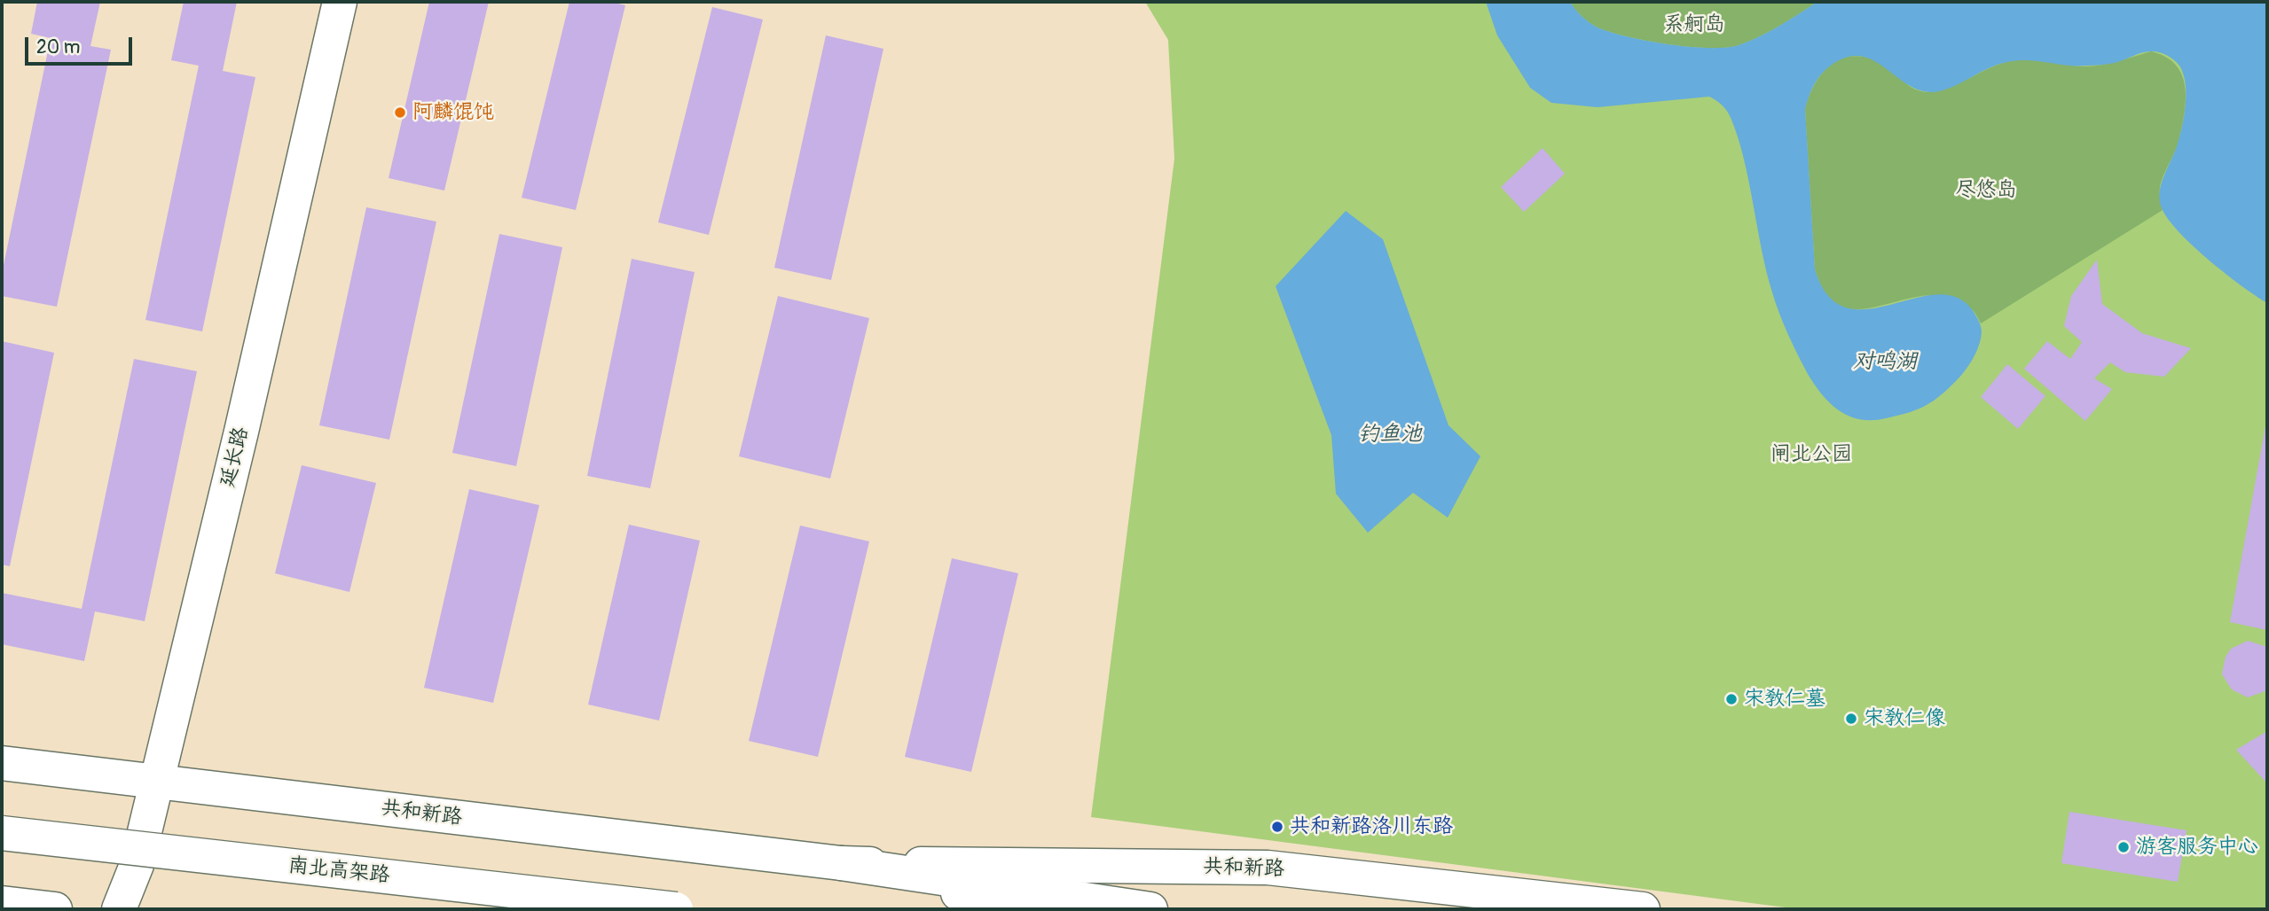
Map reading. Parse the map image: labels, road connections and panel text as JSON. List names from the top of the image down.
{
  "streets": {
    "main road": ["延长路", "共和新路", "南北高架路"]
  },
  "crossings": [
    ["延长路", "共和新路"]
  ],
  "water": ["对鸣湖", "钓鱼池"],
  "parks": ["系舸岛", "尽悠岛", "闸北公园"],
  "places": [
    "阿麟馄饨",
    "宋教仁墓",
    "宋教仁像",
    "共和新路洛川东路",
    "游客服务中心"
  ],
  "scale_bar": "20 m"
}
